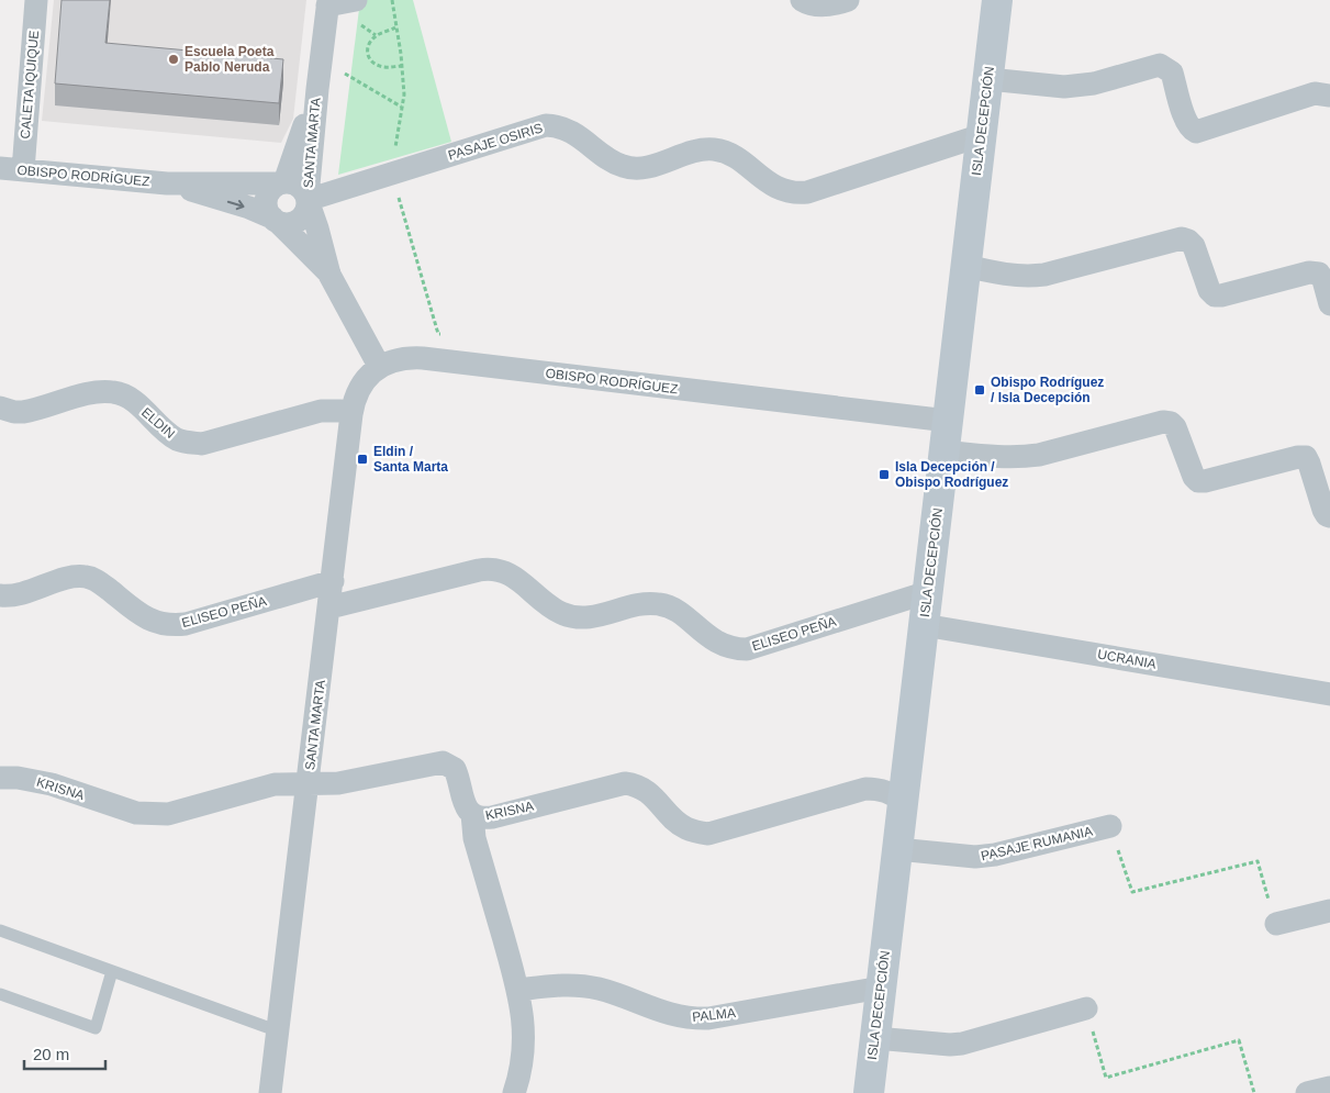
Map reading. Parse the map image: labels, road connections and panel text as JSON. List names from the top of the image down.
{
  "streets": {
    "street": [
      "CALETA IQUIQUE",
      "ISLA DECEPCIÓN",
      "PASAJE OSIRIS",
      "SANTA MARTA",
      "OBISPO RODRÍGUEZ",
      "ELDIN",
      "ELISEO PEÑA",
      "UCRANIA",
      "KRISNA",
      "PASAJE RUMANIA",
      "PALMA"
    ]
  },
  "crossings": [
    ["CALETA IQUIQUE", "OBISPO RODRÍGUEZ"],
    ["ISLA DECEPCIÓN", "PASAJE OSIRIS"],
    ["ISLA DECEPCIÓN", "OBISPO RODRÍGUEZ"],
    ["ISLA DECEPCIÓN", "ELISEO PEÑA"],
    ["ISLA DECEPCIÓN", "UCRANIA"],
    ["ISLA DECEPCIÓN", "KRISNA"],
    ["ISLA DECEPCIÓN", "PASAJE RUMANIA"],
    ["ISLA DECEPCIÓN", "PALMA"],
    ["PASAJE OSIRIS", "SANTA MARTA"],
    ["PASAJE OSIRIS", "OBISPO RODRÍGUEZ"],
    ["SANTA MARTA", "OBISPO RODRÍGUEZ"],
    ["SANTA MARTA", "ELDIN"],
    ["SANTA MARTA", "ELISEO PEÑA"],
    ["SANTA MARTA", "KRISNA"]
  ],
  "places": {
    "other": ["Escuela Poeta Pablo Neruda"],
    "transit": ["Obispo Rodríguez / Isla Decepción", "Eldin / Santa Marta", "Isla Decepción / Obispo Rodríguez"]
  },
  "scale_bar": "20 m"
}
